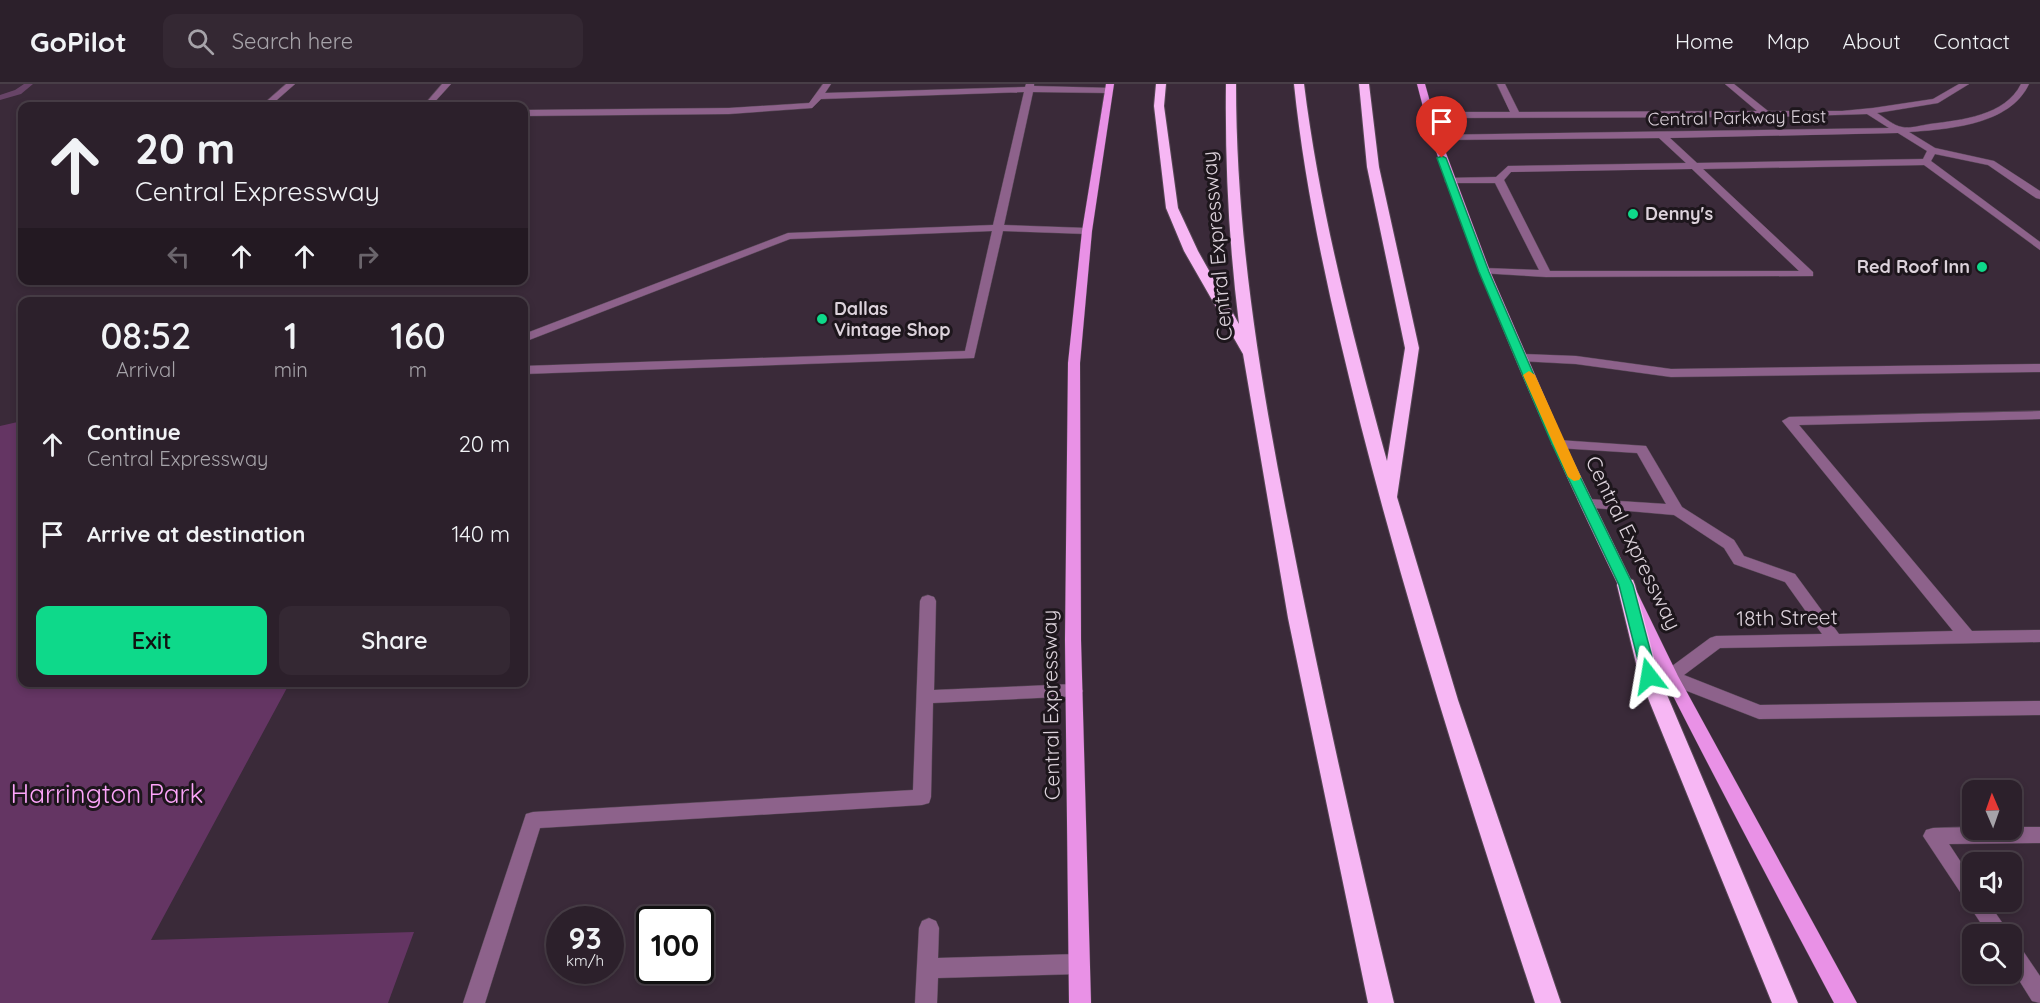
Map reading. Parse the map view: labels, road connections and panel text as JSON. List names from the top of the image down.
{
  "streets": {
    "highway": ["Central Expressway"],
    "street": ["Central Parkway East", "18th Street"]
  },
  "crossings": [
    ["Central Parkway East", "Central Expressway"],
    ["Central Expressway", "18th Street"]
  ],
  "parks": ["Harrington Park"],
  "places": ["Denny's", "Red Roof Inn", "Dallas Vintage Shop"],
  "north": "top",
  "page": {
    "header": "GoPilot",
    "search": "Search here",
    "nav": [
      "Home",
      "Map",
      "About",
      "Contact"
    ],
    "turn": ["20 m", "Central Expressway"],
    "eta": [
      "08:52",
      "Arrival",
      "1",
      "min",
      "160",
      "m"
    ],
    "list": [
      {
        "name": "Continue",
        "note": "Central Expressway",
        "value": "20 m"
      },
      {
        "name": "Arrive at destination",
        "value": "140 m"
      }
    ],
    "buttons": ["Exit", "Share"],
    "speed": "93 km/h",
    "limit": "100"
  }
}
